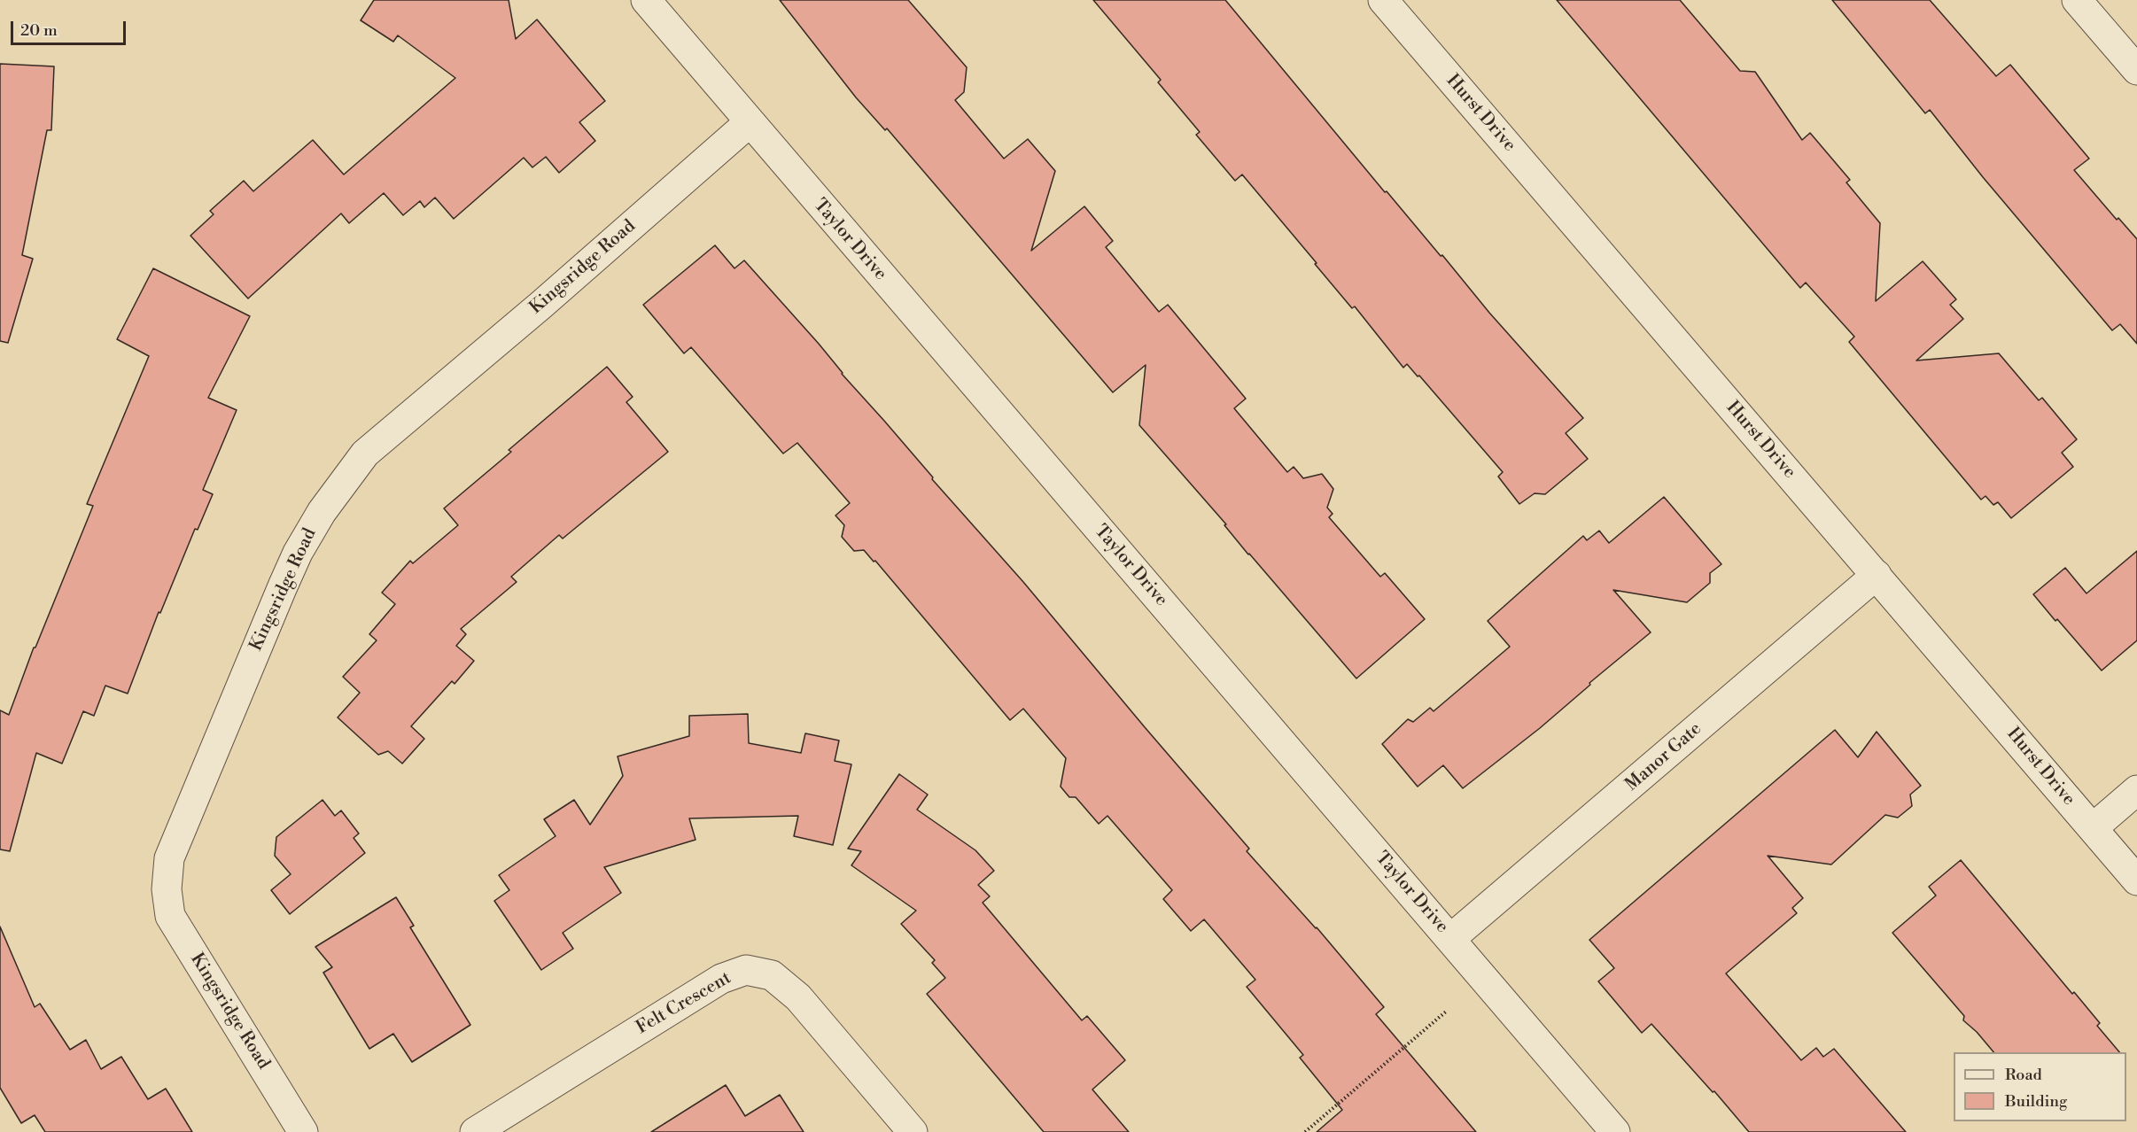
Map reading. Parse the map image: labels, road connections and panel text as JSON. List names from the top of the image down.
{
  "streets": {
    "street": [
      "Hurst Drive",
      "Taylor Drive",
      "Kingsridge Road",
      "Manor Gate",
      "Felt Crescent"
    ]
  },
  "crossings": [
    ["Hurst Drive", "Manor Gate"],
    ["Taylor Drive", "Kingsridge Road"],
    ["Taylor Drive", "Manor Gate"]
  ],
  "legend": ["Road", "Building"],
  "scale_bar": "20 m"
}
